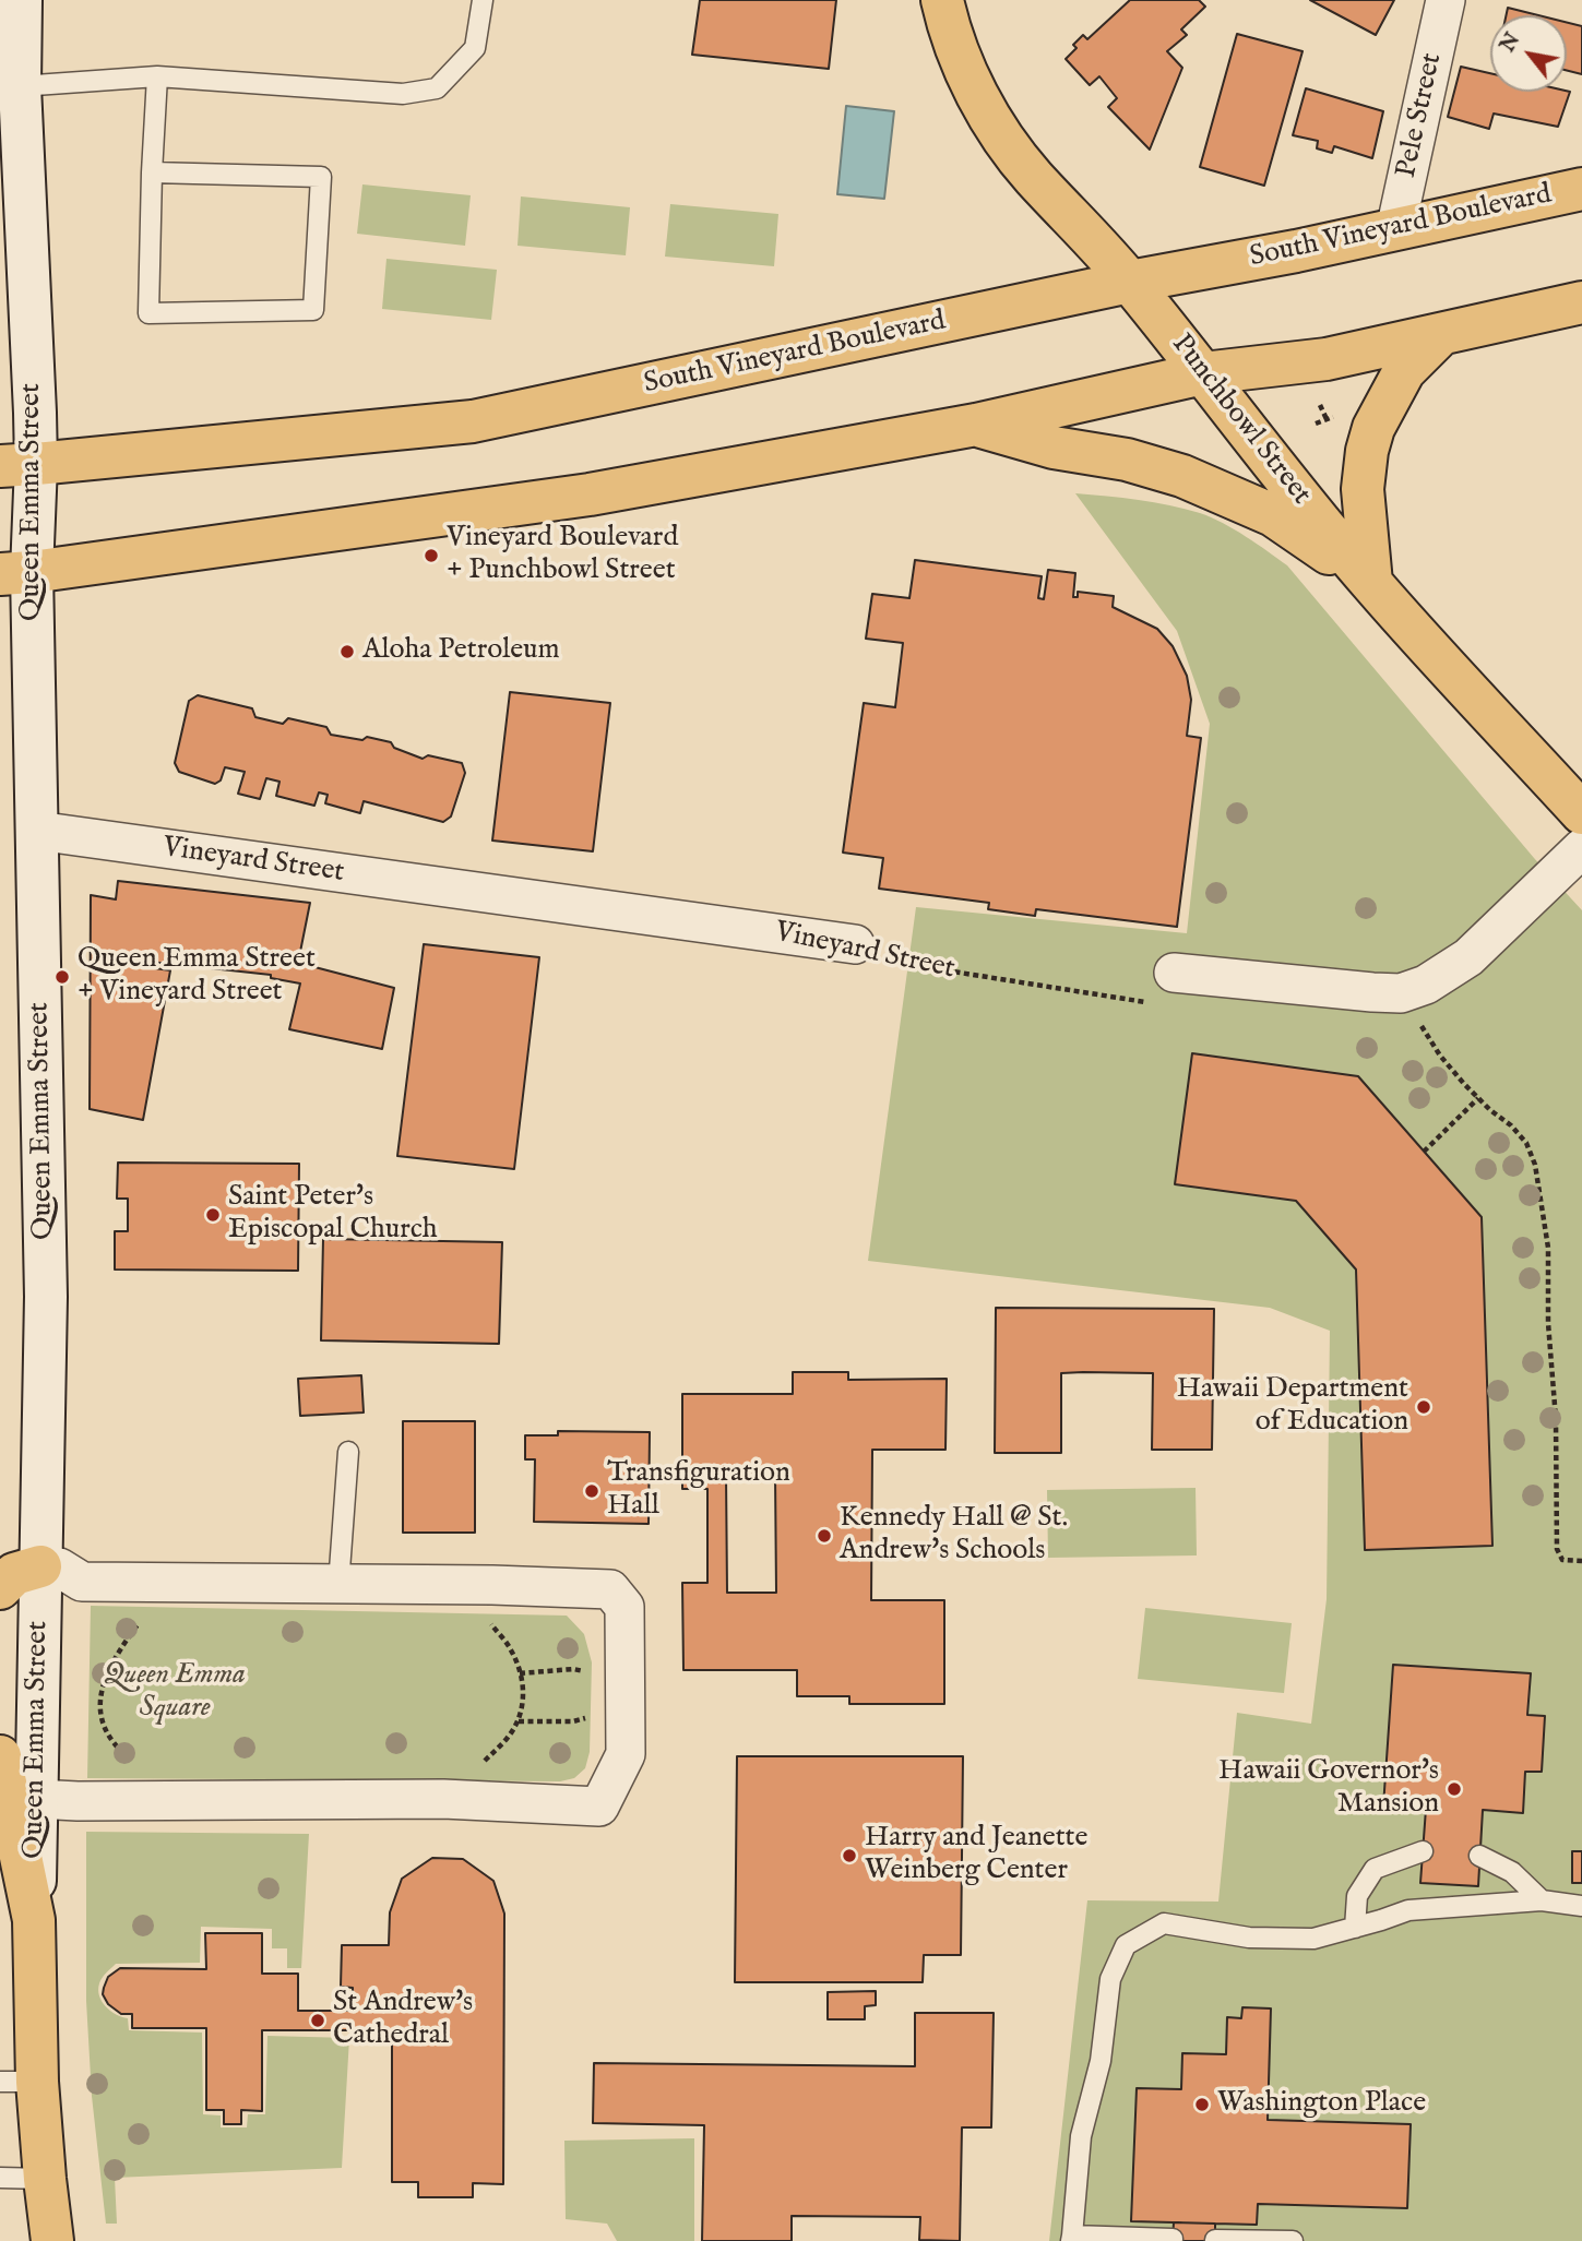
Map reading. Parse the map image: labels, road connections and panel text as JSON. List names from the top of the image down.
{
  "streets": {
    "main road": ["South Vineyard Boulevard", "Punchbowl Street", "Queen Emma Street"],
    "street": ["Pele Street", "Vineyard Street"]
  },
  "crossings": [
    ["Pele Street", "South Vineyard Boulevard"],
    ["South Vineyard Boulevard", "Punchbowl Street"],
    ["South Vineyard Boulevard", "Queen Emma Street"],
    ["Queen Emma Street", "Vineyard Street"]
  ],
  "parks": ["Queen Emma Square"],
  "places": [
    "Vineyard Boulevard + Punchbowl Street",
    "Aloha Petroleum",
    "Queen Emma Street + Vineyard Street",
    "Saint Peter's Episcopal Church",
    "Hawaii Department of Education",
    "Transfiguration Hall",
    "Kennedy Hall @ St. Andrew's Schools",
    "Hawaii Governor's Mansion",
    "Harry and Jeanette Weinberg Center",
    "St Andrew's Cathedral",
    "Washington Place"
  ],
  "north": "top left"
}
